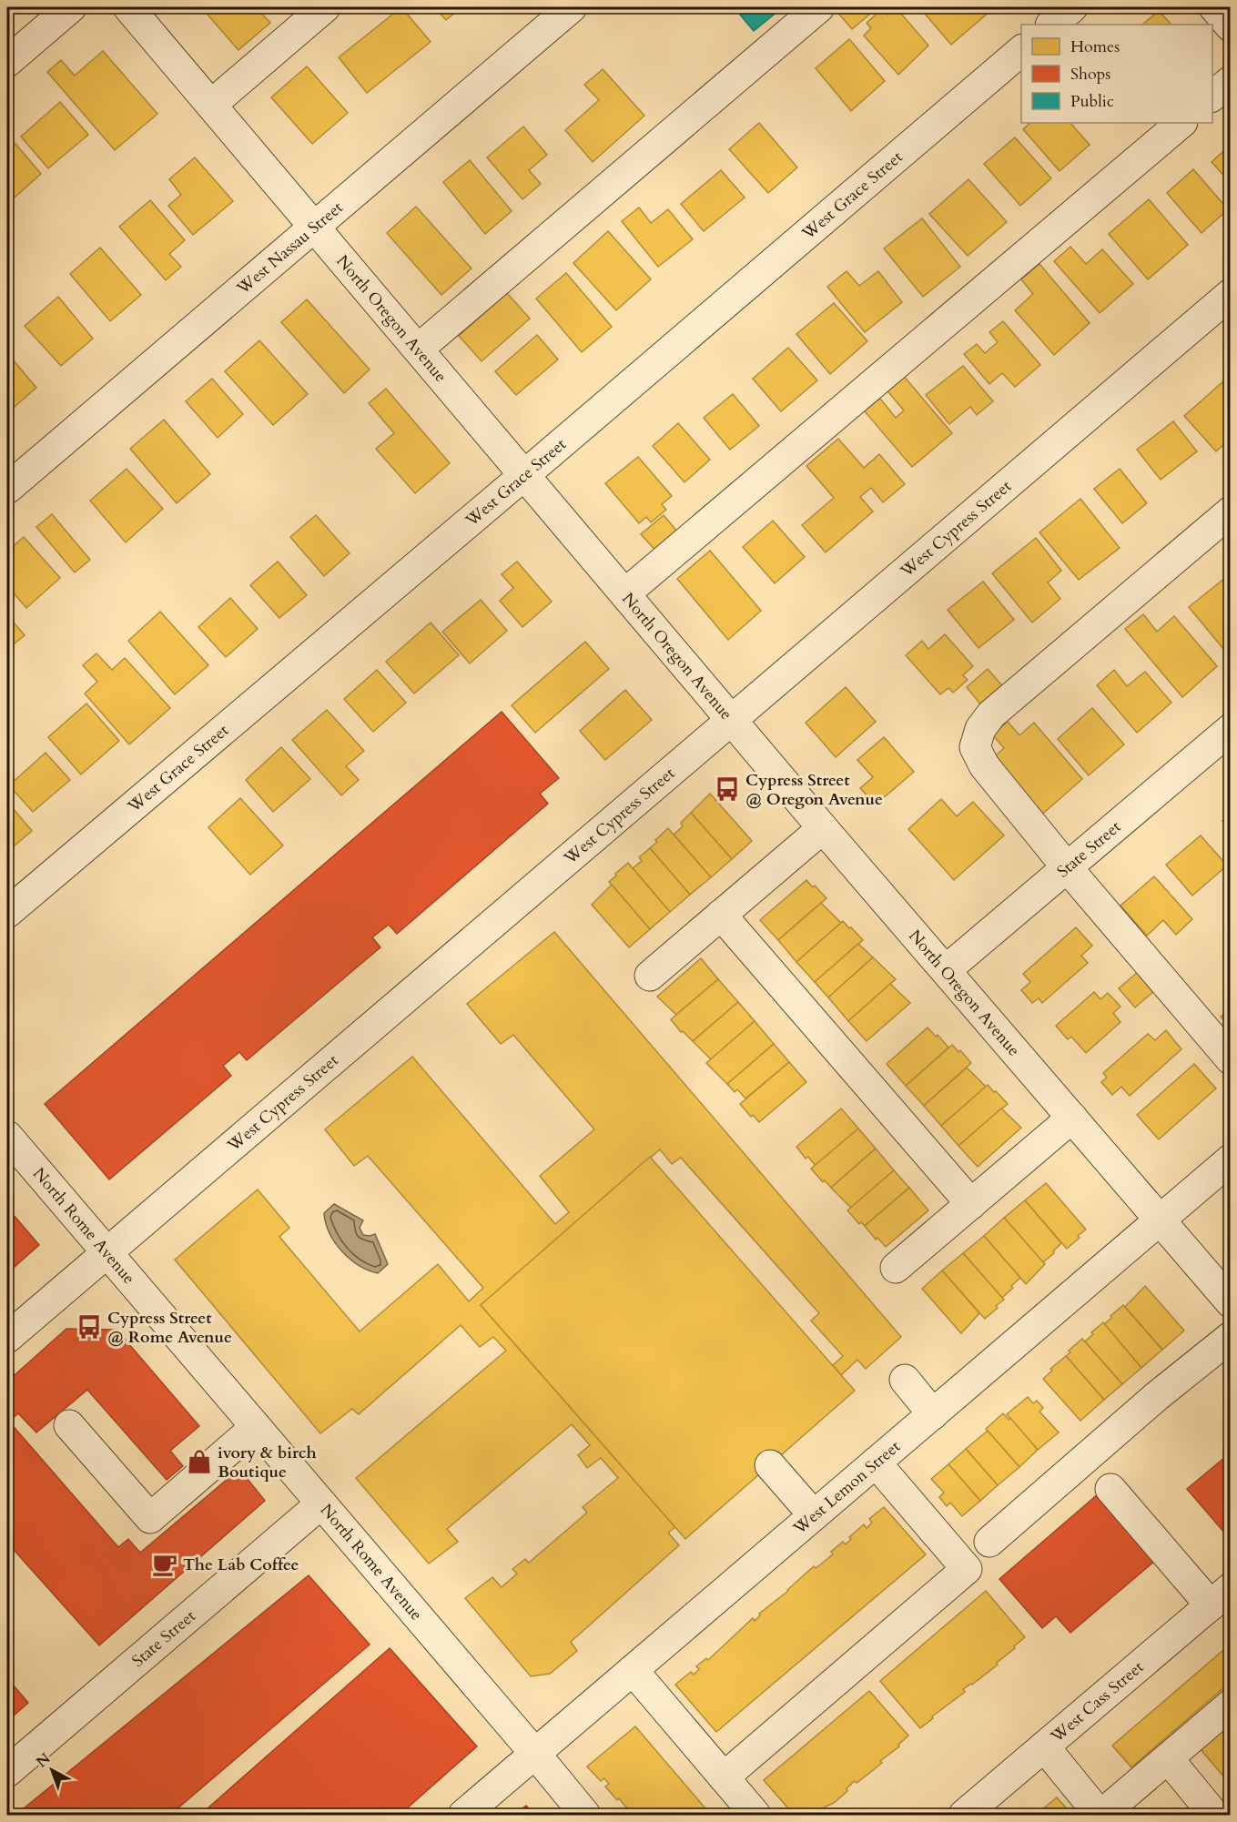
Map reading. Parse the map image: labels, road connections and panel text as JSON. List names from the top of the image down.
{
  "streets": {
    "street": [
      "West Grace Street",
      "West Nassau Street",
      "North Oregon Avenue",
      "West Cypress Street",
      "State Street",
      "North Rome Avenue",
      "West Lemon Street",
      "West Cass Street"
    ]
  },
  "crossings": [
    ["West Grace Street", "North Oregon Avenue"],
    ["West Nassau Street", "North Oregon Avenue"],
    ["North Oregon Avenue", "West Cypress Street"],
    ["North Oregon Avenue", "State Street"],
    ["North Oregon Avenue", "West Lemon Street"],
    ["West Cypress Street", "North Rome Avenue"],
    ["State Street", "North Rome Avenue"],
    ["North Rome Avenue", "West Lemon Street"]
  ],
  "places": {
    "bus stop": ["Cypress Street @ Oregon Avenue", "Cypress Street @ Rome Avenue"],
    "shop": ["ivory & birch Boutique"],
    "cafe": ["The Lab Coffee"]
  },
  "legend": ["Homes", "Shops", "Public"],
  "north": "top left"
}
